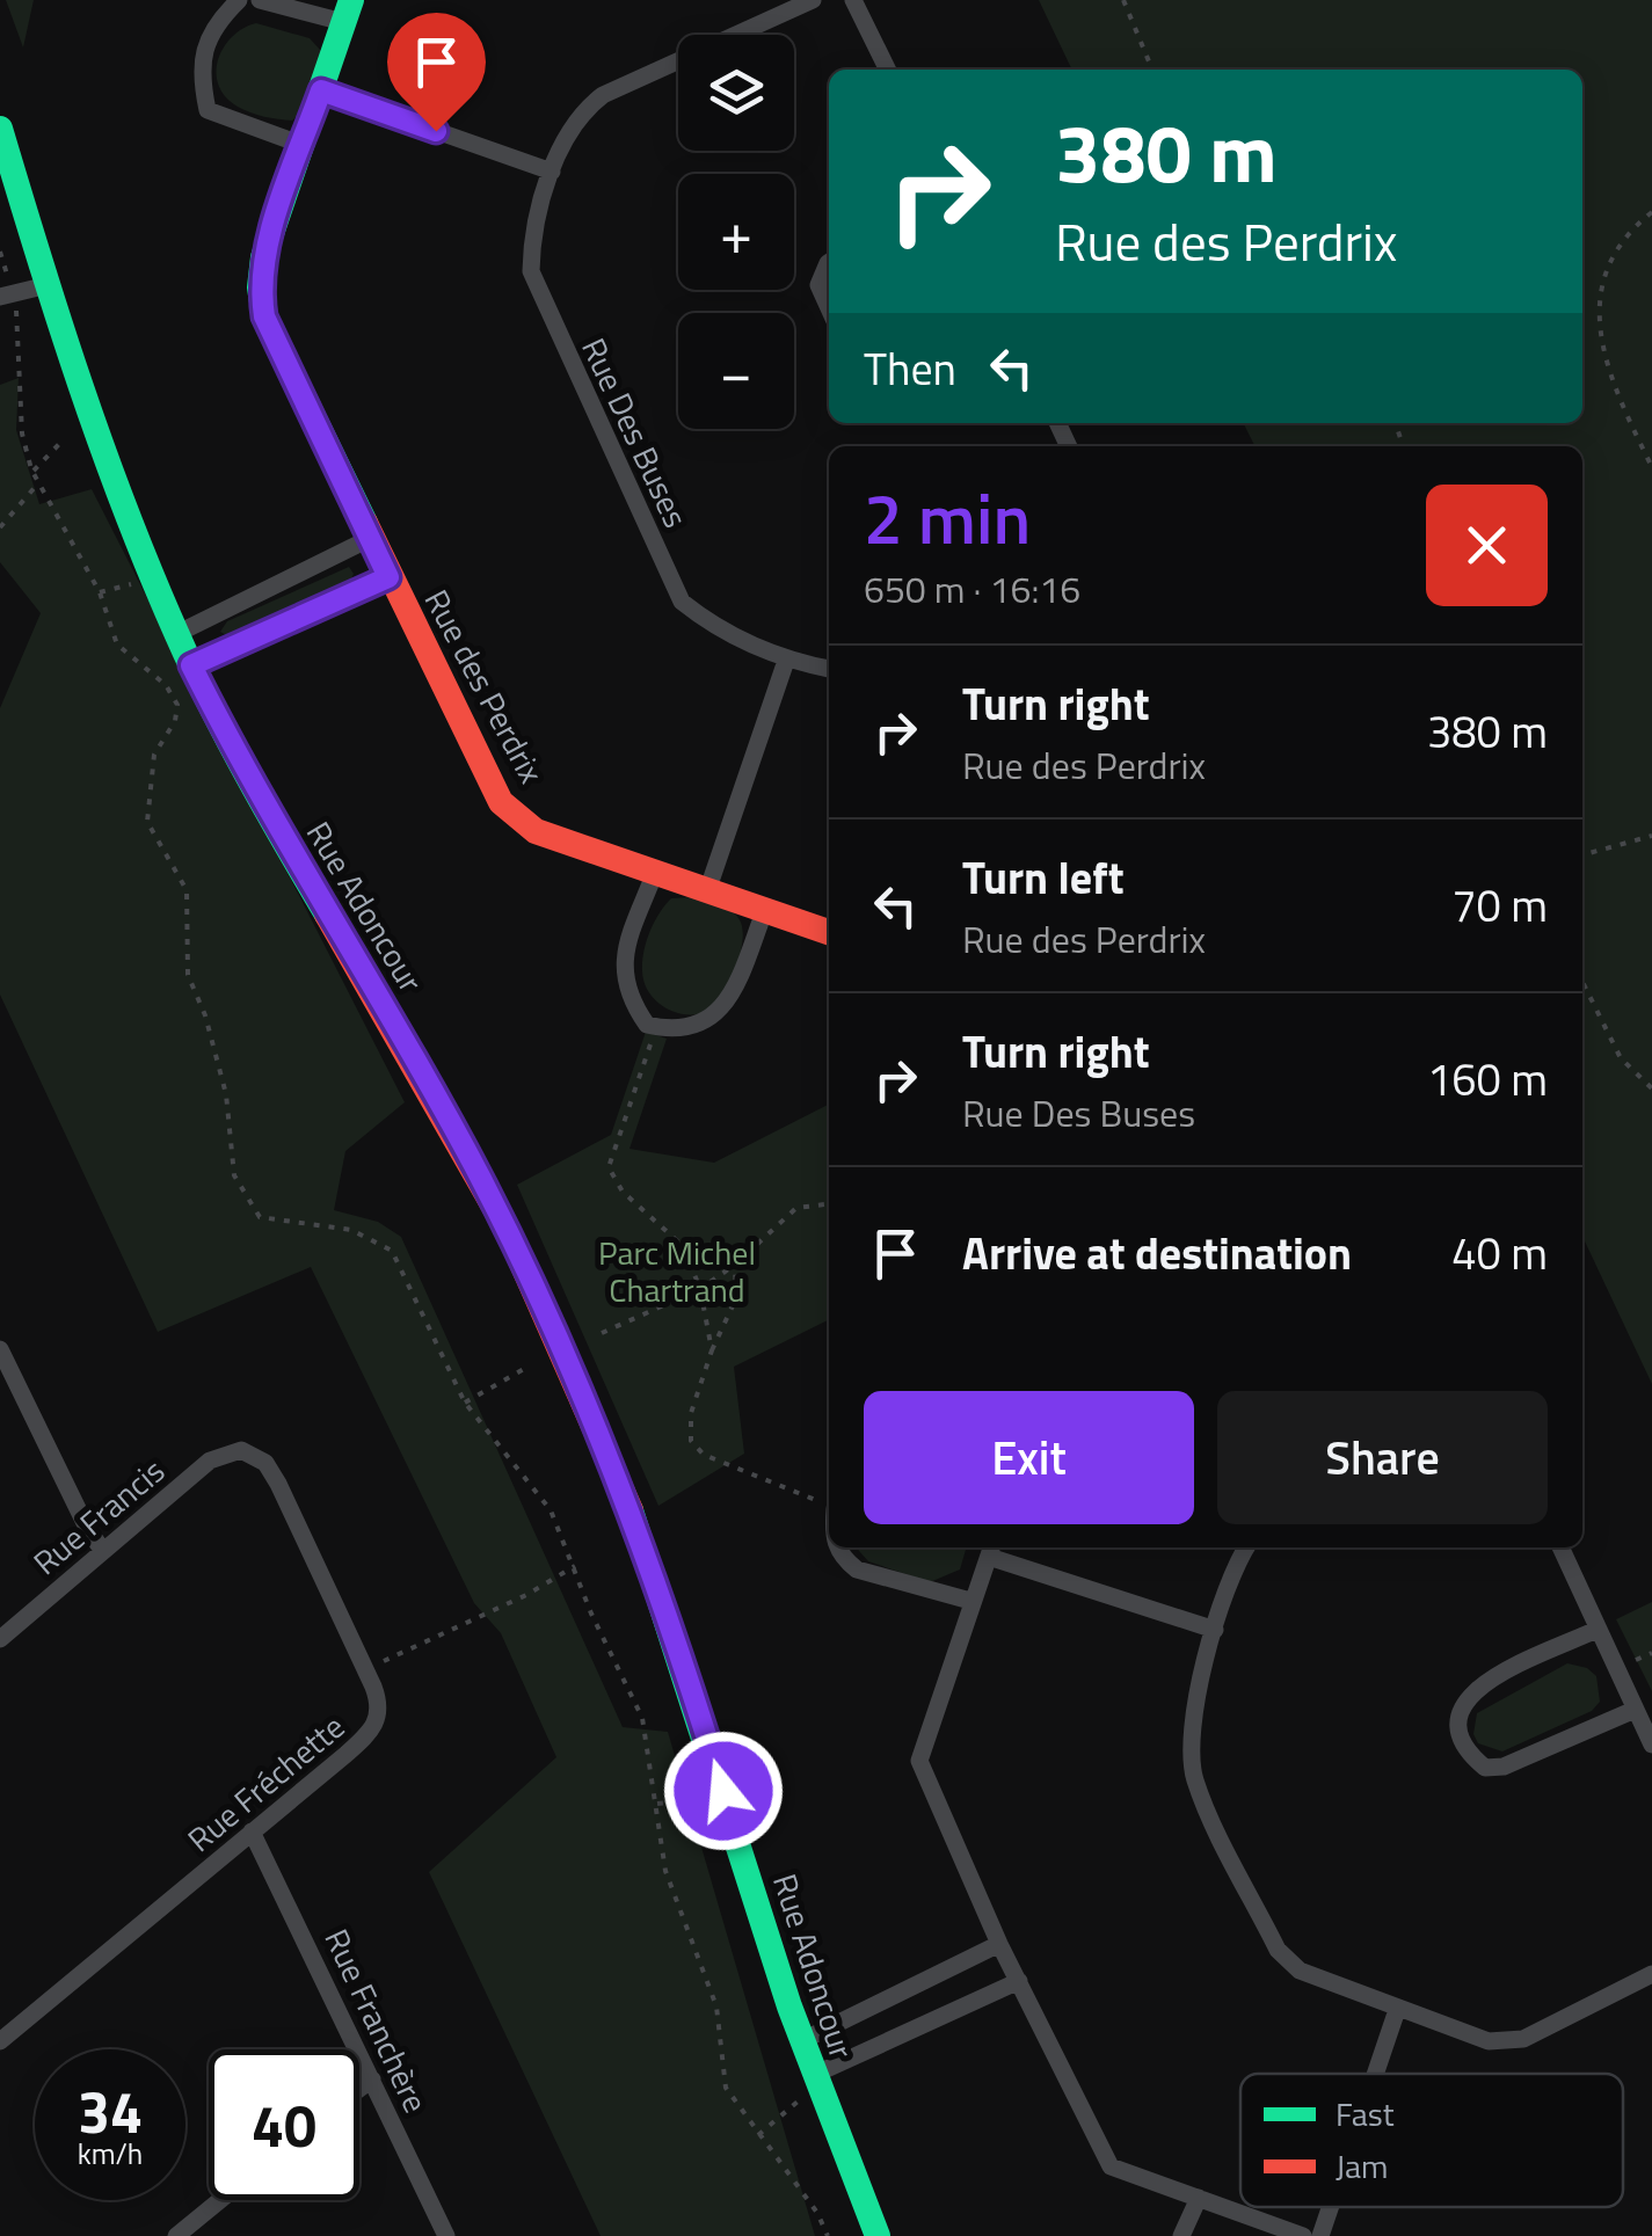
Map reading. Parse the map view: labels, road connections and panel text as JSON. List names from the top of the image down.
{
  "streets": {
    "street": [
      "Rue Des Buses",
      "Rue des Perdrix",
      "Rue Adoncour",
      "Rue Francis",
      "Rue Fréchette",
      "Rue Franchère"
    ]
  },
  "crossings": [
    ["Rue des Perdrix", "Rue Adoncour"],
    ["Rue Francis", "Rue Fréchette"],
    ["Rue Fréchette", "Rue Franchère"]
  ],
  "parks": ["Parc Michel Chartrand"],
  "legend": ["Fast", "Jam"],
  "page": {
    "map_buttons": ["+", "−"],
    "turn": ["380 m", "Rue des Perdrix"],
    "then": "Then",
    "heading": ["2 min", "650 m · 16:16"],
    "list": [
      {
        "name": "Turn right",
        "note": "Rue des Perdrix",
        "value": "380 m"
      },
      {
        "name": "Turn left",
        "note": "Rue des Perdrix",
        "value": "70 m"
      },
      {
        "name": "Turn right",
        "note": "Rue Des Buses",
        "value": "160 m"
      },
      {
        "name": "Arrive at destination",
        "value": "40 m"
      }
    ],
    "buttons": ["Exit", "Share"],
    "speed": "34 km/h",
    "limit": "40"
  }
}
